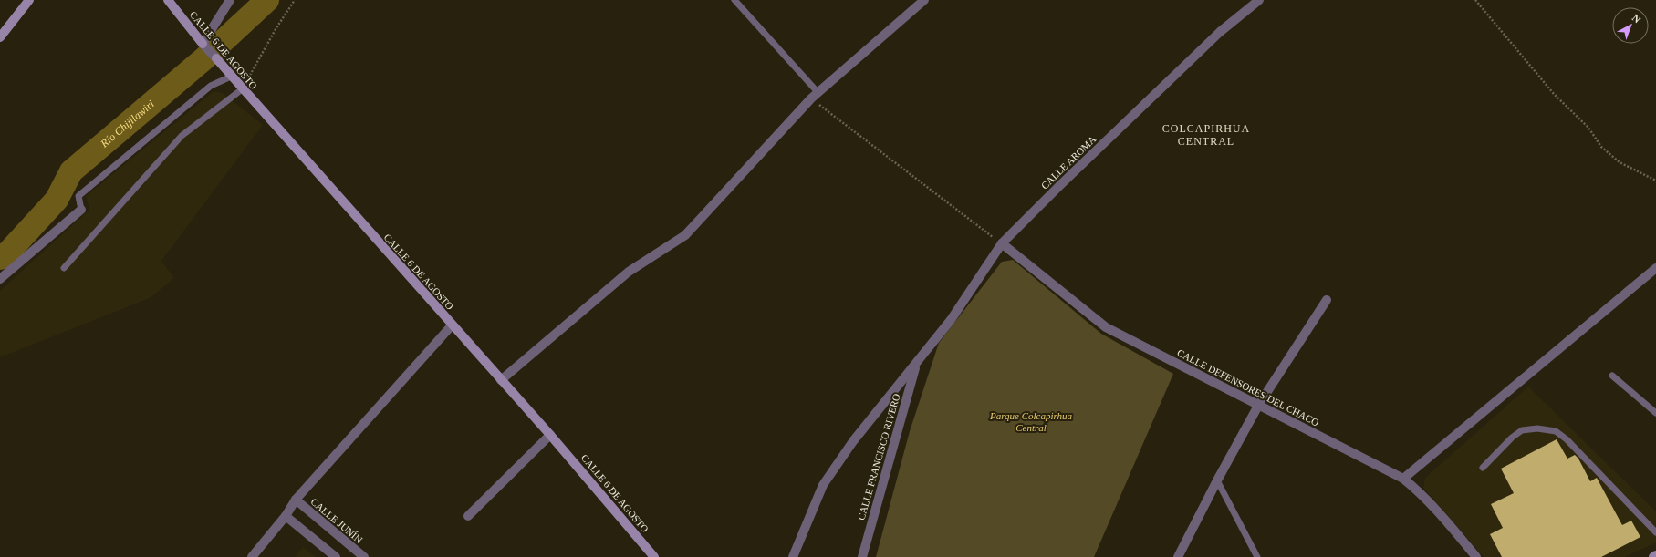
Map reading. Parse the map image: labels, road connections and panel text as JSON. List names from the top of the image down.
{
  "streets": {
    "main road": ["CALLE 6 DE AGOSTO"],
    "street": [
      "CALLE AROMA",
      "CALLE DEFENSORES DEL CHACO",
      "CALLE FRANCISCO RIVERO",
      "CALLE JUNÍN"
    ]
  },
  "crossings": [
    ["CALLE AROMA", "CALLE DEFENSORES DEL CHACO"],
    ["CALLE AROMA", "CALLE FRANCISCO RIVERO"]
  ],
  "districts": ["COLCAPIRHUA CENTRAL"],
  "water": ["Río Chijllawiri"],
  "parks": ["Parque Colcapirhua Central"],
  "north": "top right"
}
